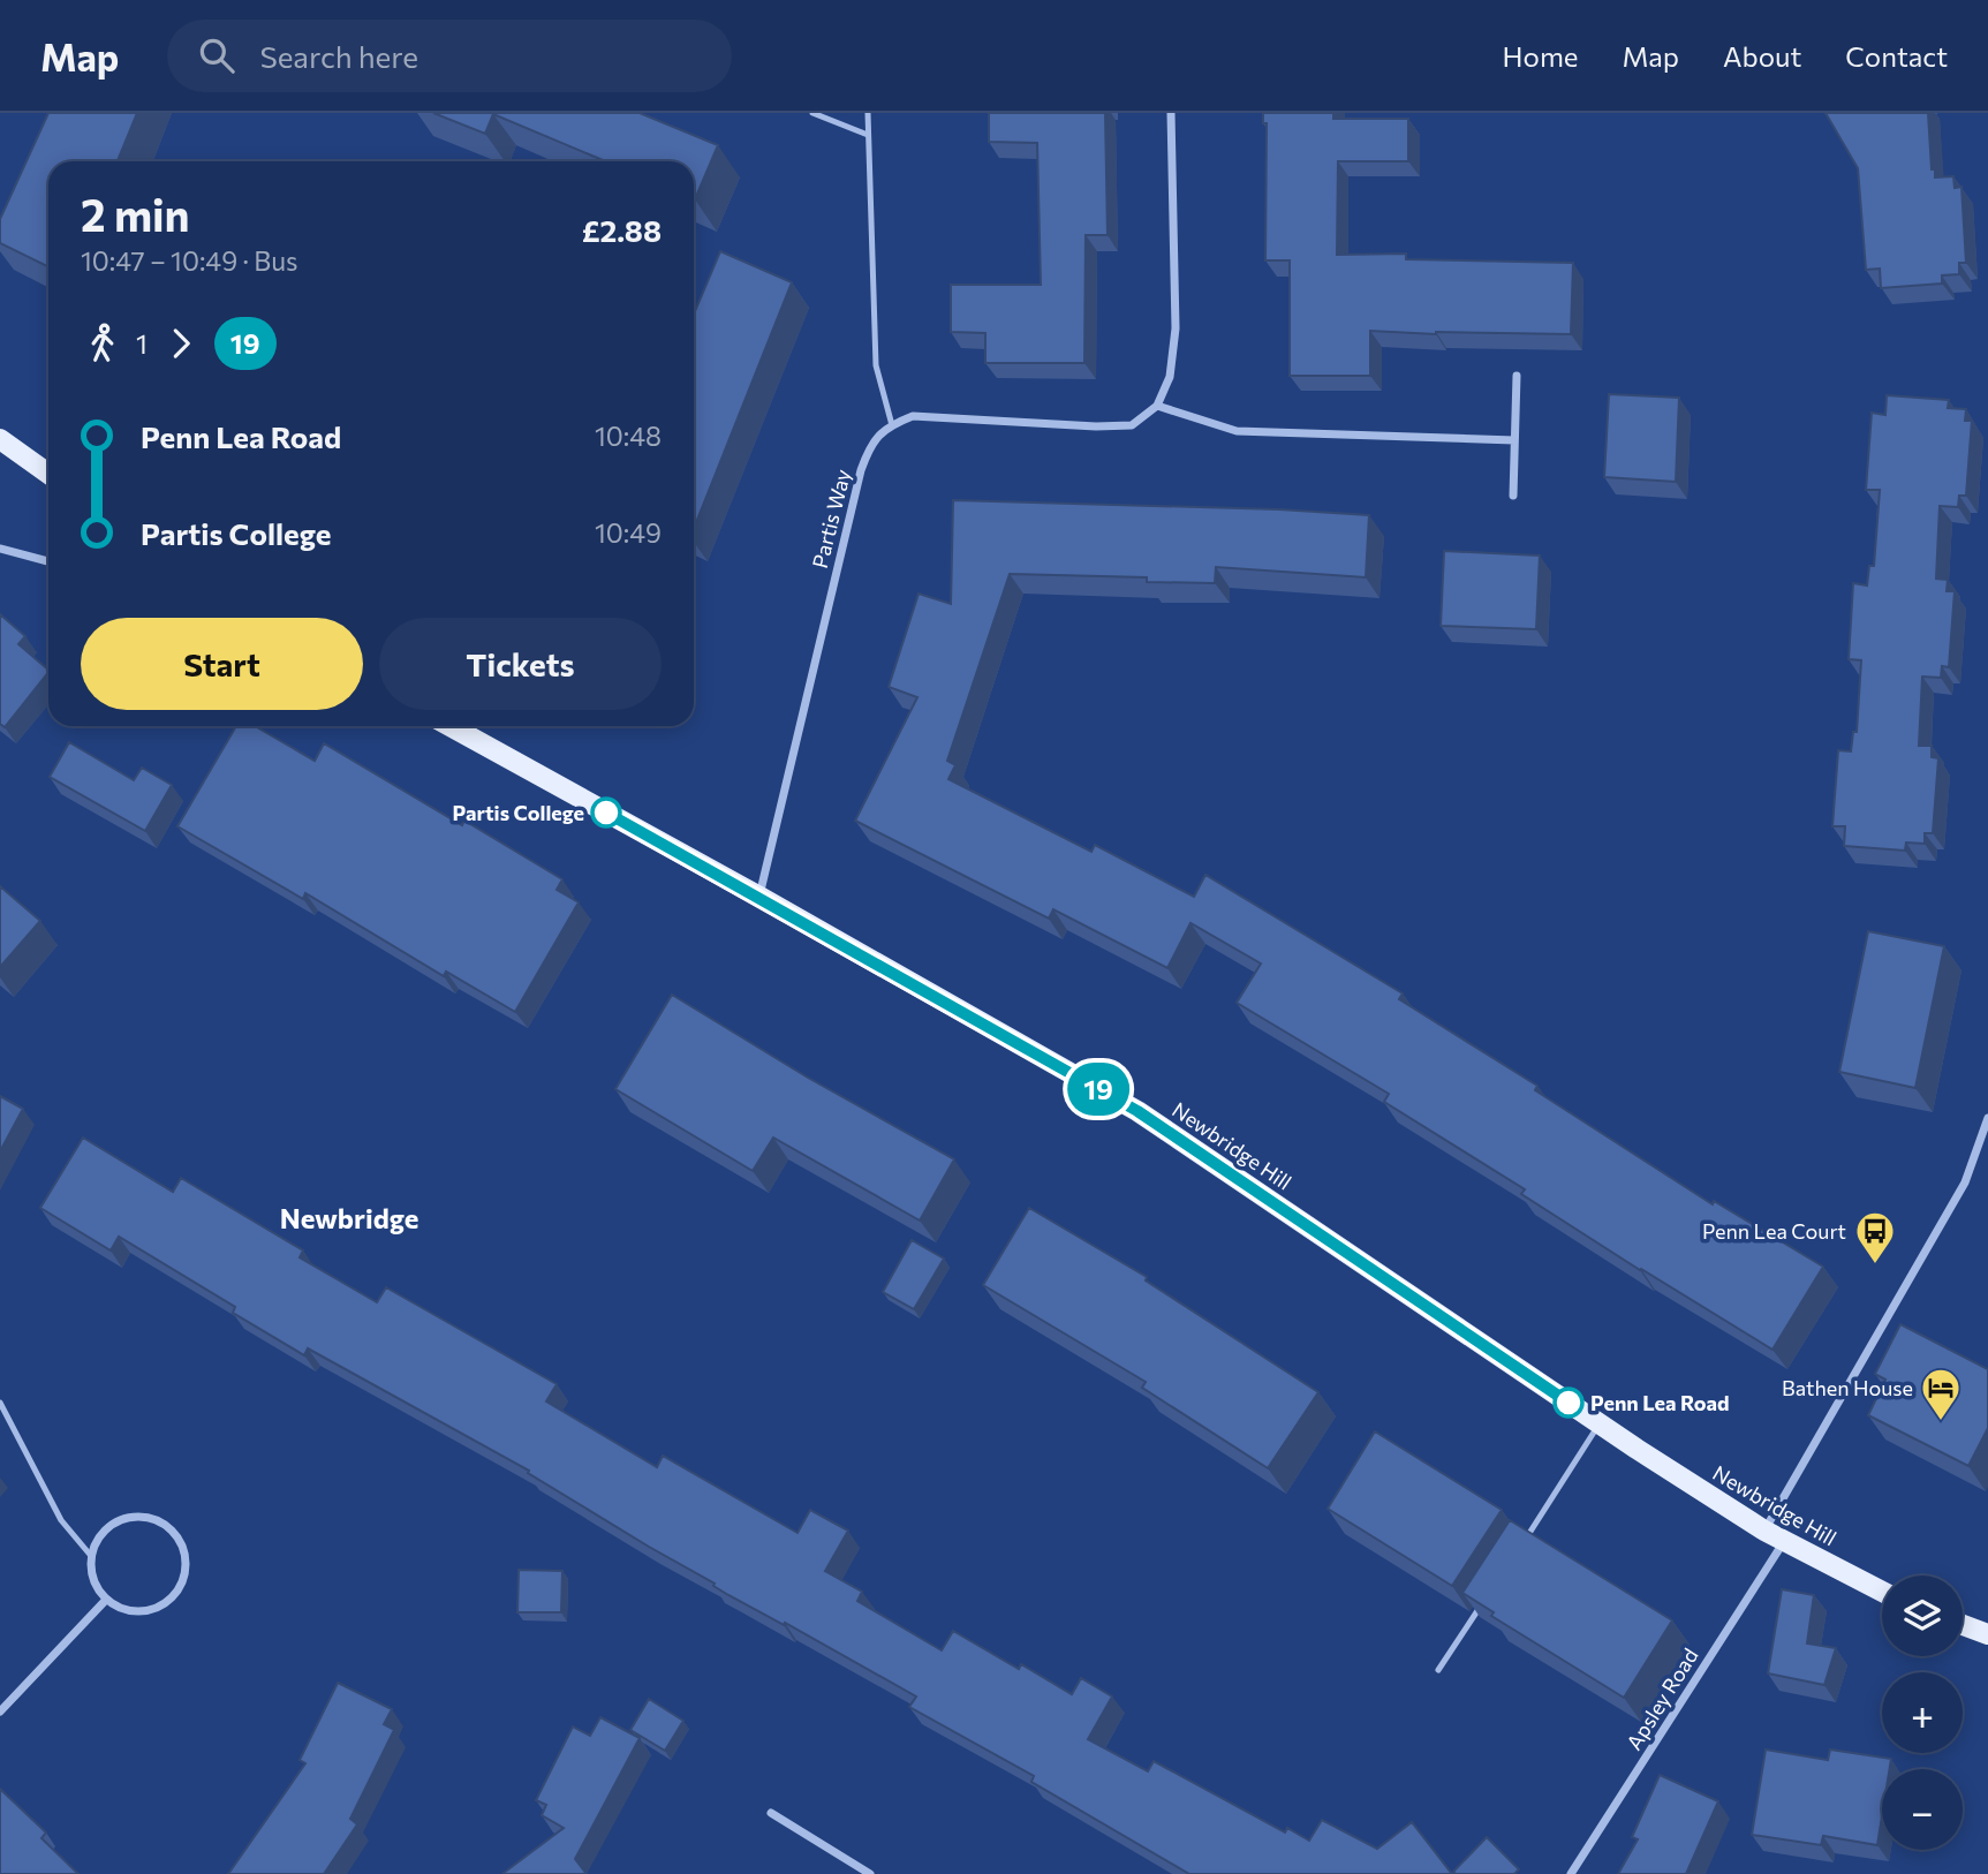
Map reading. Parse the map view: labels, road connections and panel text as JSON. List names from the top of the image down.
{
  "streets": {
    "main road": ["Newbridge Hill"],
    "street": ["Partis Way", "Apsley Road"]
  },
  "crossings": [
    ["Partis Way", "Newbridge Hill"],
    ["Newbridge Hill", "Apsley Road"]
  ],
  "districts": ["Newbridge"],
  "places": {
    "other": ["Partis College", "Penn Lea Road"],
    "bus stop": ["Penn Lea Court"],
    "hotel": ["Bathen House"]
  },
  "lines": ["bus line 19"],
  "page": {
    "header": "Map",
    "search": "Search here",
    "nav": [
      "Home",
      "Map",
      "About",
      "Contact"
    ],
    "on_map": "19",
    "heading": ["2 min", "10:47 – 10:49 · Bus", "£2.88"],
    "legs": ["1", "19"],
    "list": [
      {
        "name": "Penn Lea Road",
        "value": "10:48"
      },
      {
        "name": "Partis College",
        "value": "10:49"
      }
    ],
    "buttons": ["Start", "Tickets"],
    "map_buttons": ["+", "−"]
  }
}
